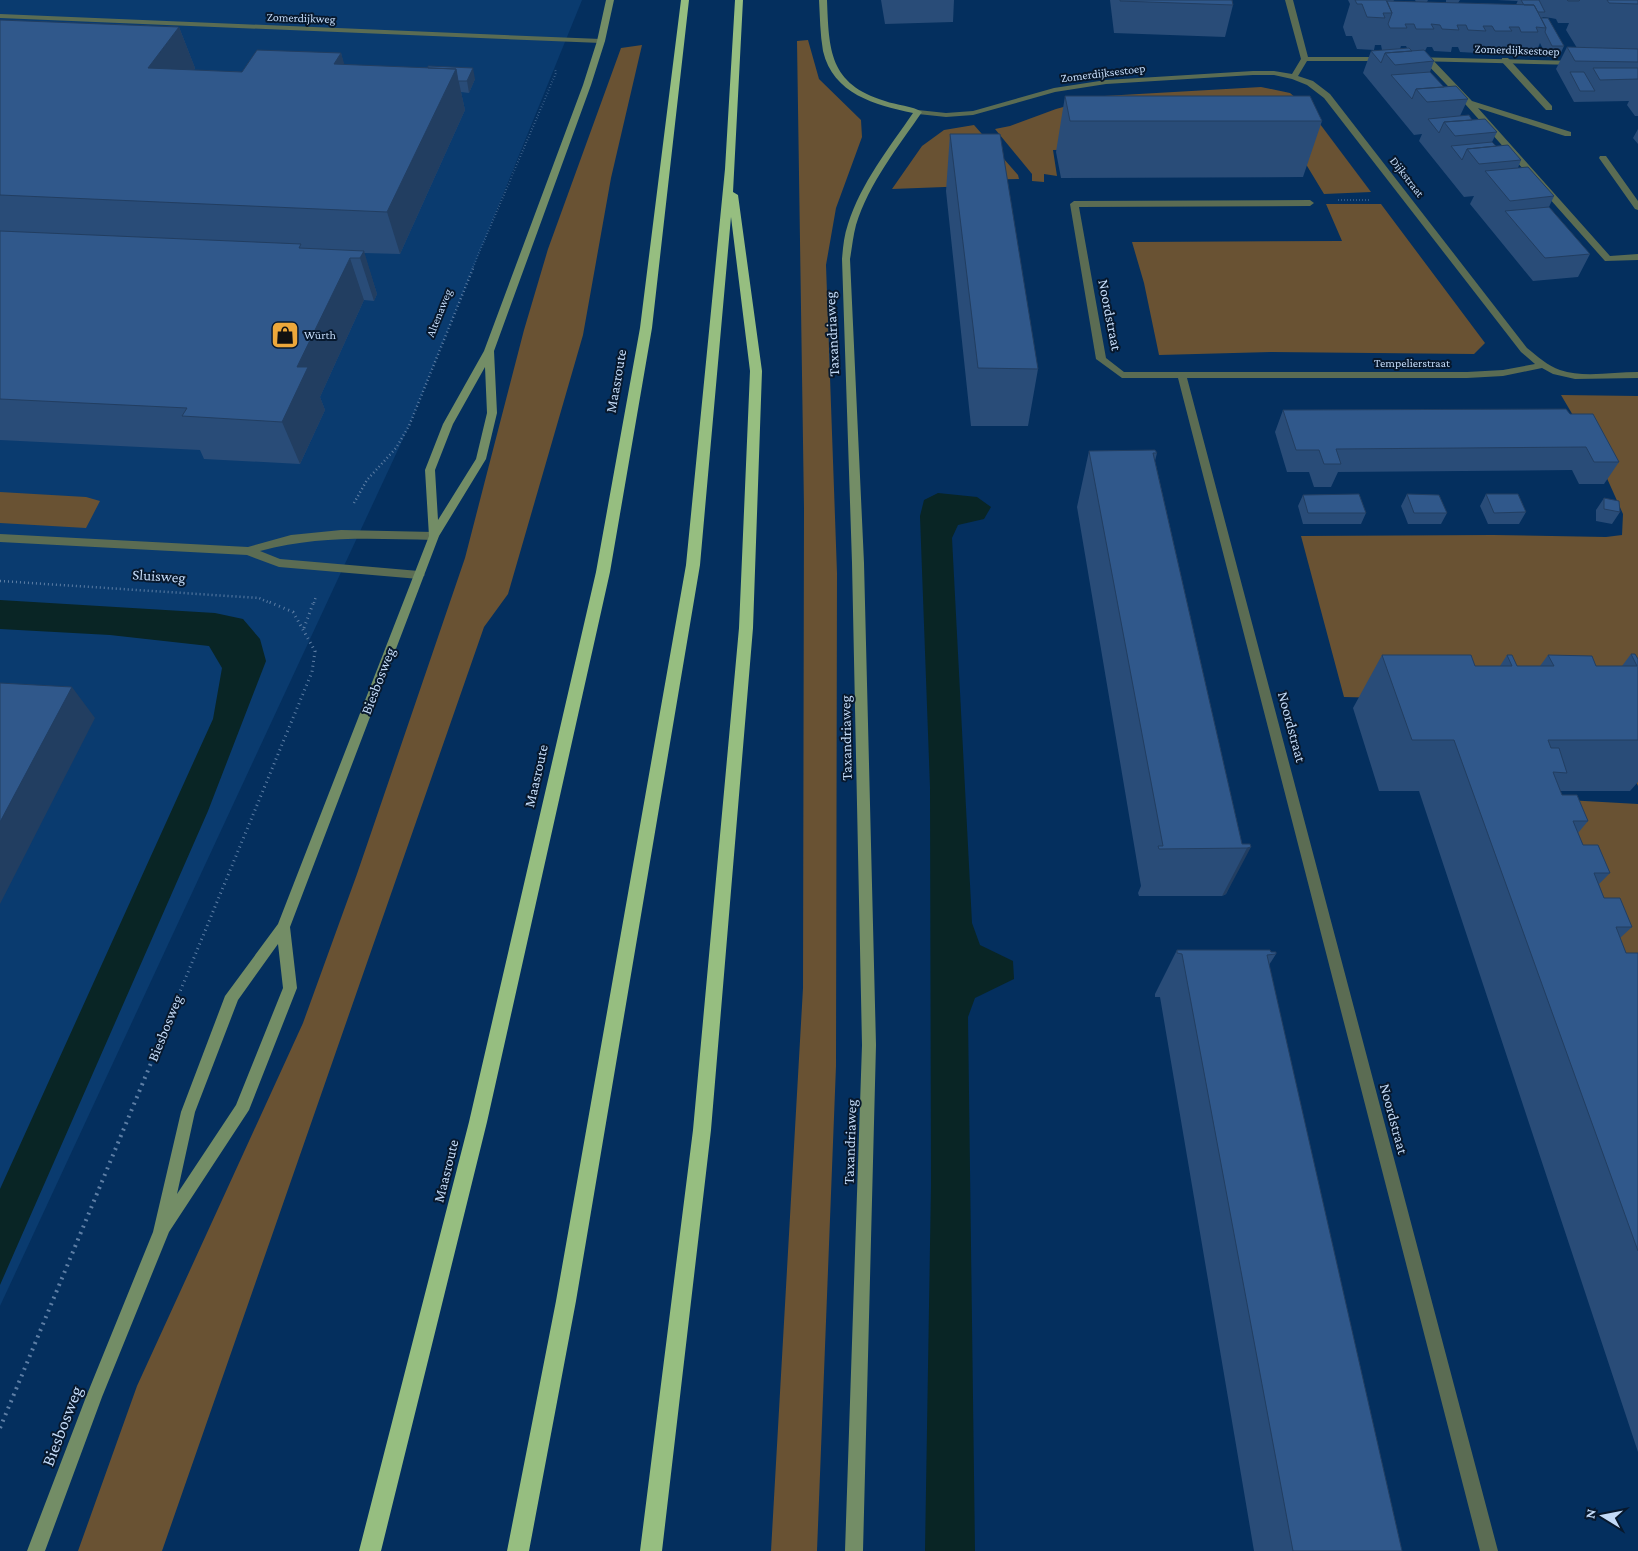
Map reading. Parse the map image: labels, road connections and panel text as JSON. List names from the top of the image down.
{
  "streets": {
    "highway": ["Maasroute"],
    "main road": ["Taxandriaweg", "Biesbosweg"],
    "street": [
      "Zomerdijkweg",
      "Zomerdijksestoep",
      "Dijkstraat",
      "Noordstraat",
      "Tempelierstraat",
      "Sluisweg"
    ],
    "path": ["Altenaweg"]
  },
  "crossings": [
    ["Zomerdijkweg", "Altenaweg"],
    ["Zomerdijksestoep", "Dijkstraat"],
    ["Zomerdijksestoep", "Taxandriaweg"],
    ["Dijkstraat", "Tempelierstraat"],
    ["Altenaweg", "Sluisweg"],
    ["Noordstraat", "Tempelierstraat"],
    ["Sluisweg", "Biesbosweg"]
  ],
  "places": {
    "shop": ["Würth"]
  },
  "north": "left"
}
